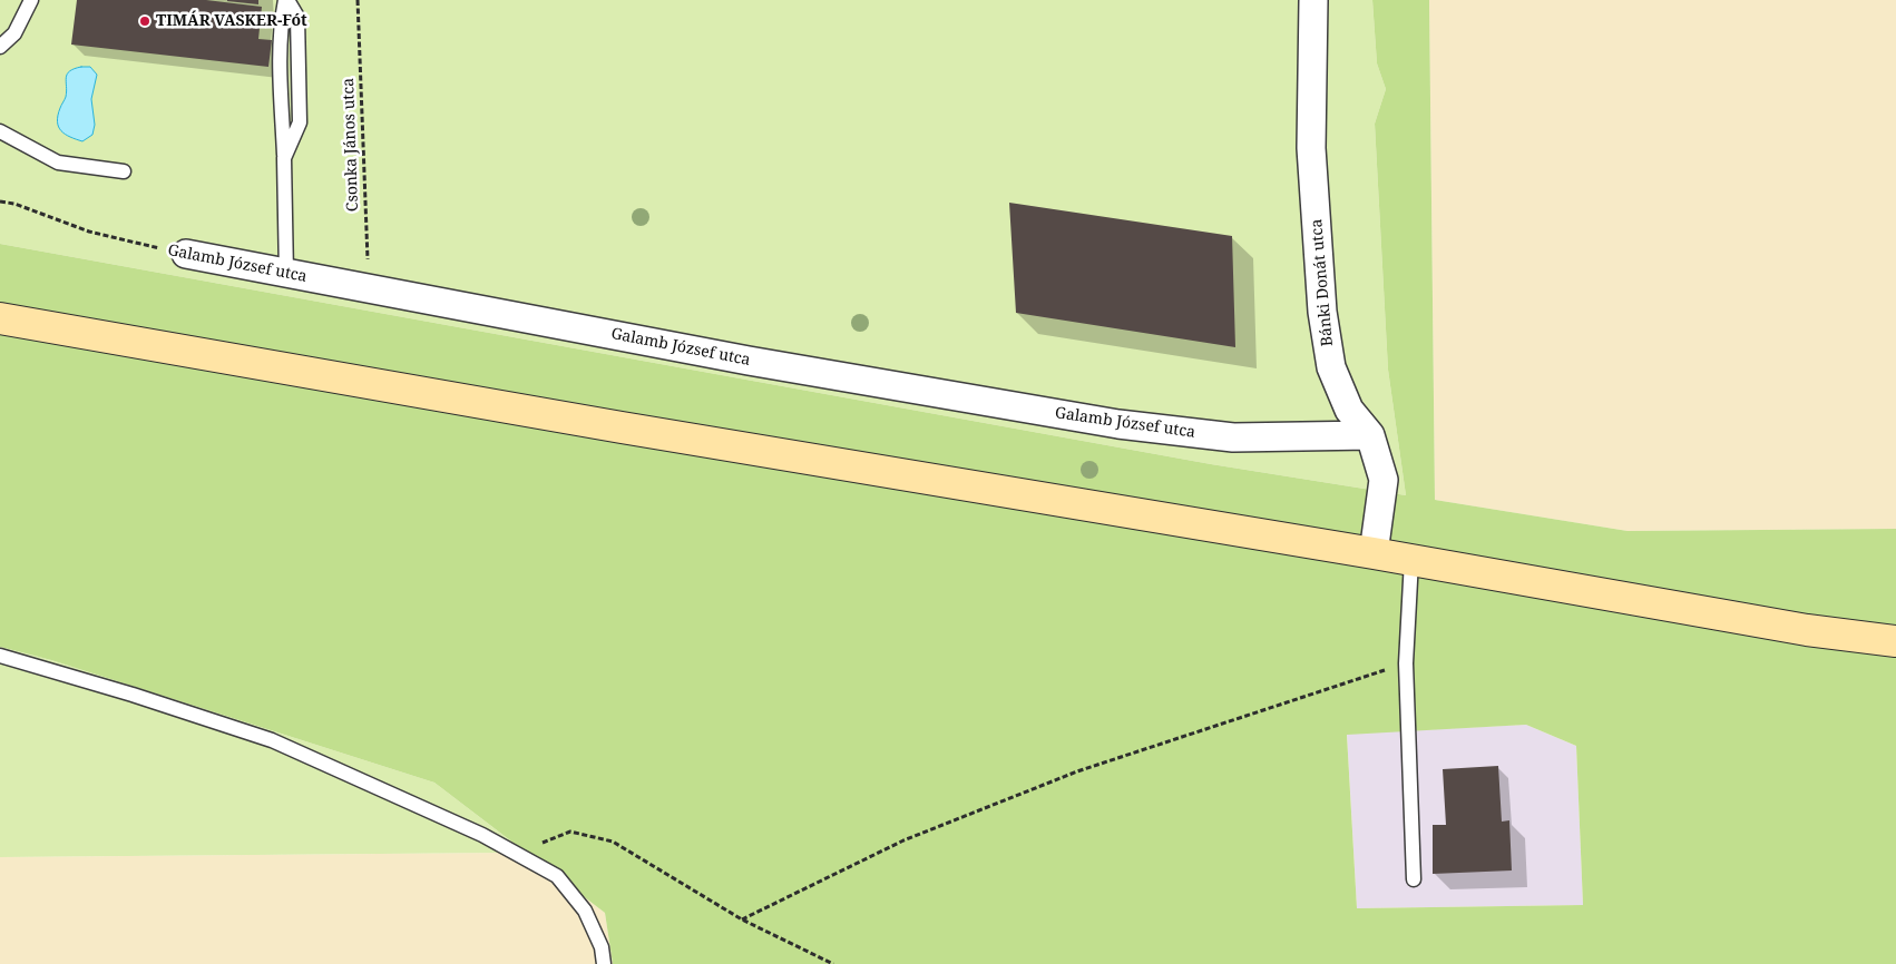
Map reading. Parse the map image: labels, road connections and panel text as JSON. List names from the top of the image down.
{
  "streets": {
    "street": ["Galamb József utca", "Bánki Donát utca"],
    "path": ["Csonka János utca"]
  },
  "crossings": [
    ["Csonka János utca", "Galamb József utca"],
    ["Galamb József utca", "Bánki Donát utca"]
  ],
  "places": ["TIMÁR VASKER-Fót"]
}
